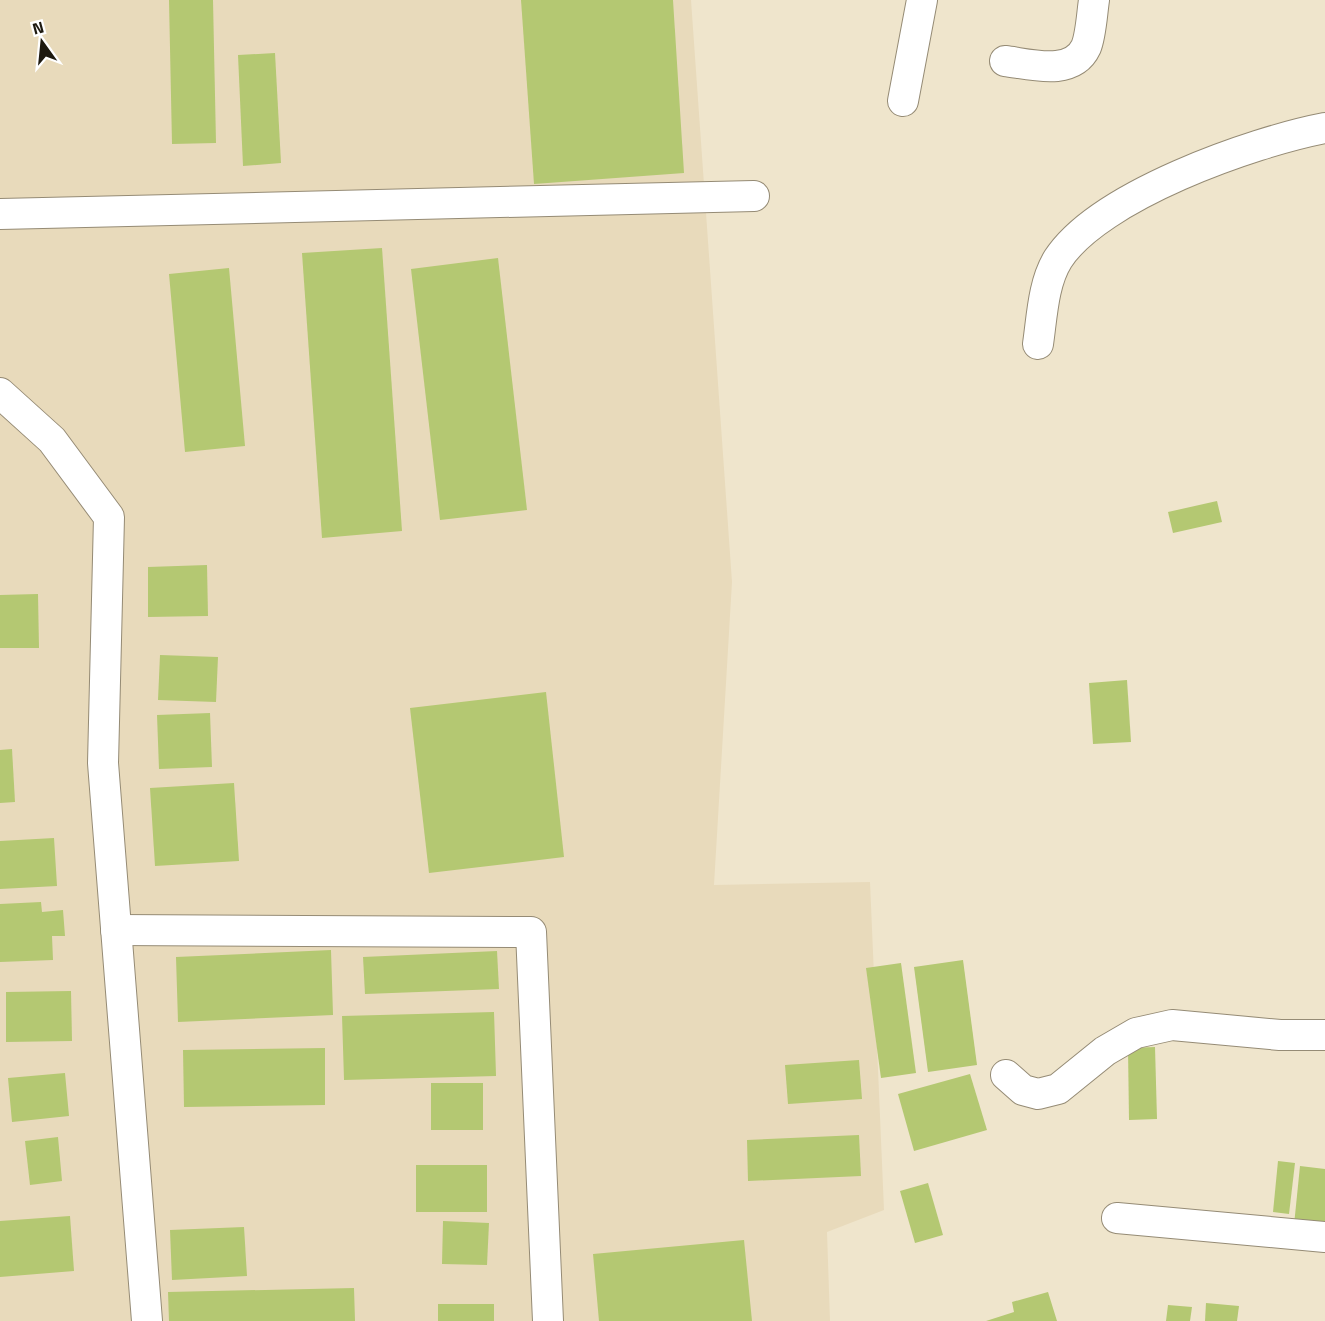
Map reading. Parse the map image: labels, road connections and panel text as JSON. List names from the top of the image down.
{
  "north": "top"
}
